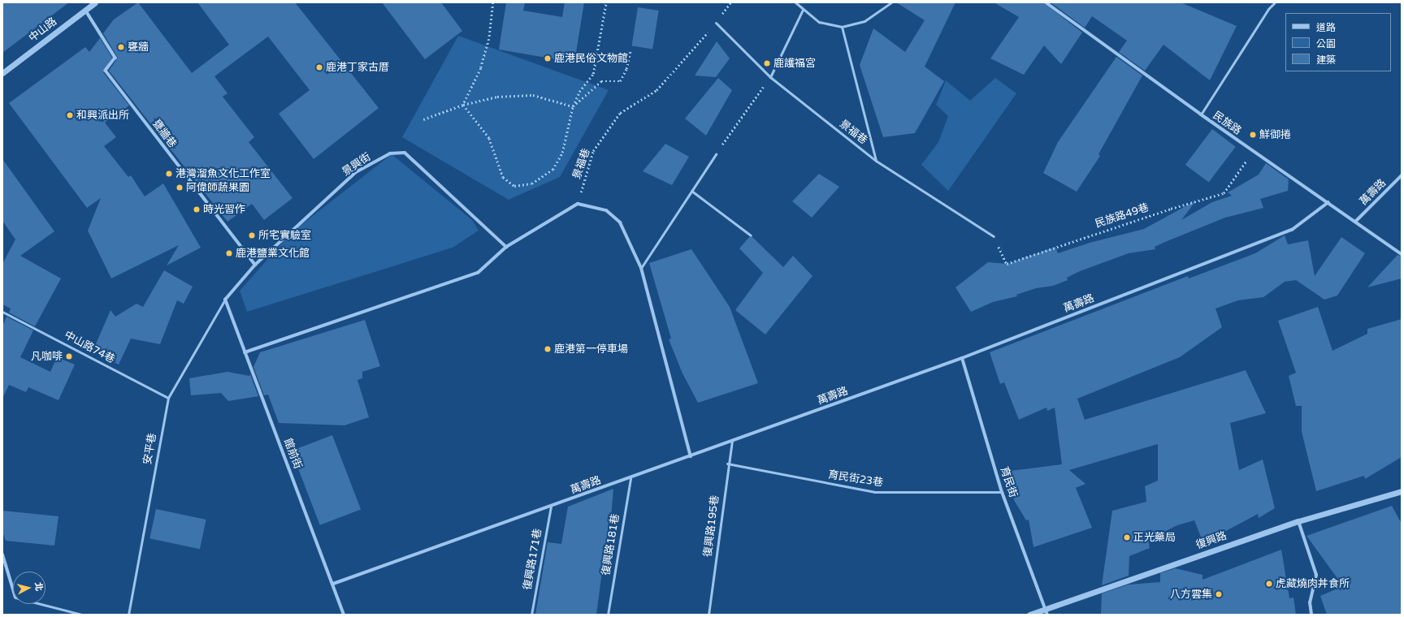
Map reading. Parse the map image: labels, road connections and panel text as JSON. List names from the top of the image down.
{
  "streets": {
    "street": [
      "中山路",
      "民族路",
      "甕牆巷",
      "景興街",
      "萬壽路",
      "館前街",
      "育民街",
      "復興路"
    ],
    "lane": [
      "景福巷",
      "中山路74巷",
      "安平巷",
      "育民街23巷",
      "復興路195巷",
      "復興路181巷",
      "復興路171巷"
    ],
    "path": ["民族路49巷"]
  },
  "crossings": [
    ["中山路", "甕牆巷"],
    ["民族路", "萬壽路"],
    ["民族路", "民族路49巷"],
    ["景福巷", "民族路49巷"],
    ["甕牆巷", "景興街"],
    ["景興街", "安平巷"],
    ["景興街", "館前街"],
    ["萬壽路", "館前街"],
    ["萬壽路", "育民街"],
    ["萬壽路", "復興路195巷"],
    ["萬壽路", "復興路181巷"],
    ["萬壽路", "復興路171巷"],
    ["中山路74巷", "安平巷"],
    ["安平巷", "館前街"],
    ["育民街23巷", "育民街"],
    ["育民街23巷", "復興路195巷"],
    ["育民街", "復興路"]
  ],
  "places": [
    "甕牆",
    "鹿港民俗文物館",
    "鹿護福宮",
    "鹿港丁家古厝",
    "和興派出所",
    "鮮御捲",
    "港灣溜魚文化工作室",
    "阿偉師蔬果園",
    "時光習作",
    "所宅實驗室",
    "鹿港鹽業文化館",
    "鹿港第一停車場",
    "凡咖啡",
    "正光藥局",
    "虎藏燒肉丼食所",
    "八方雲集"
  ],
  "legend": ["道路", "公園", "建築"],
  "north": "right"
}
